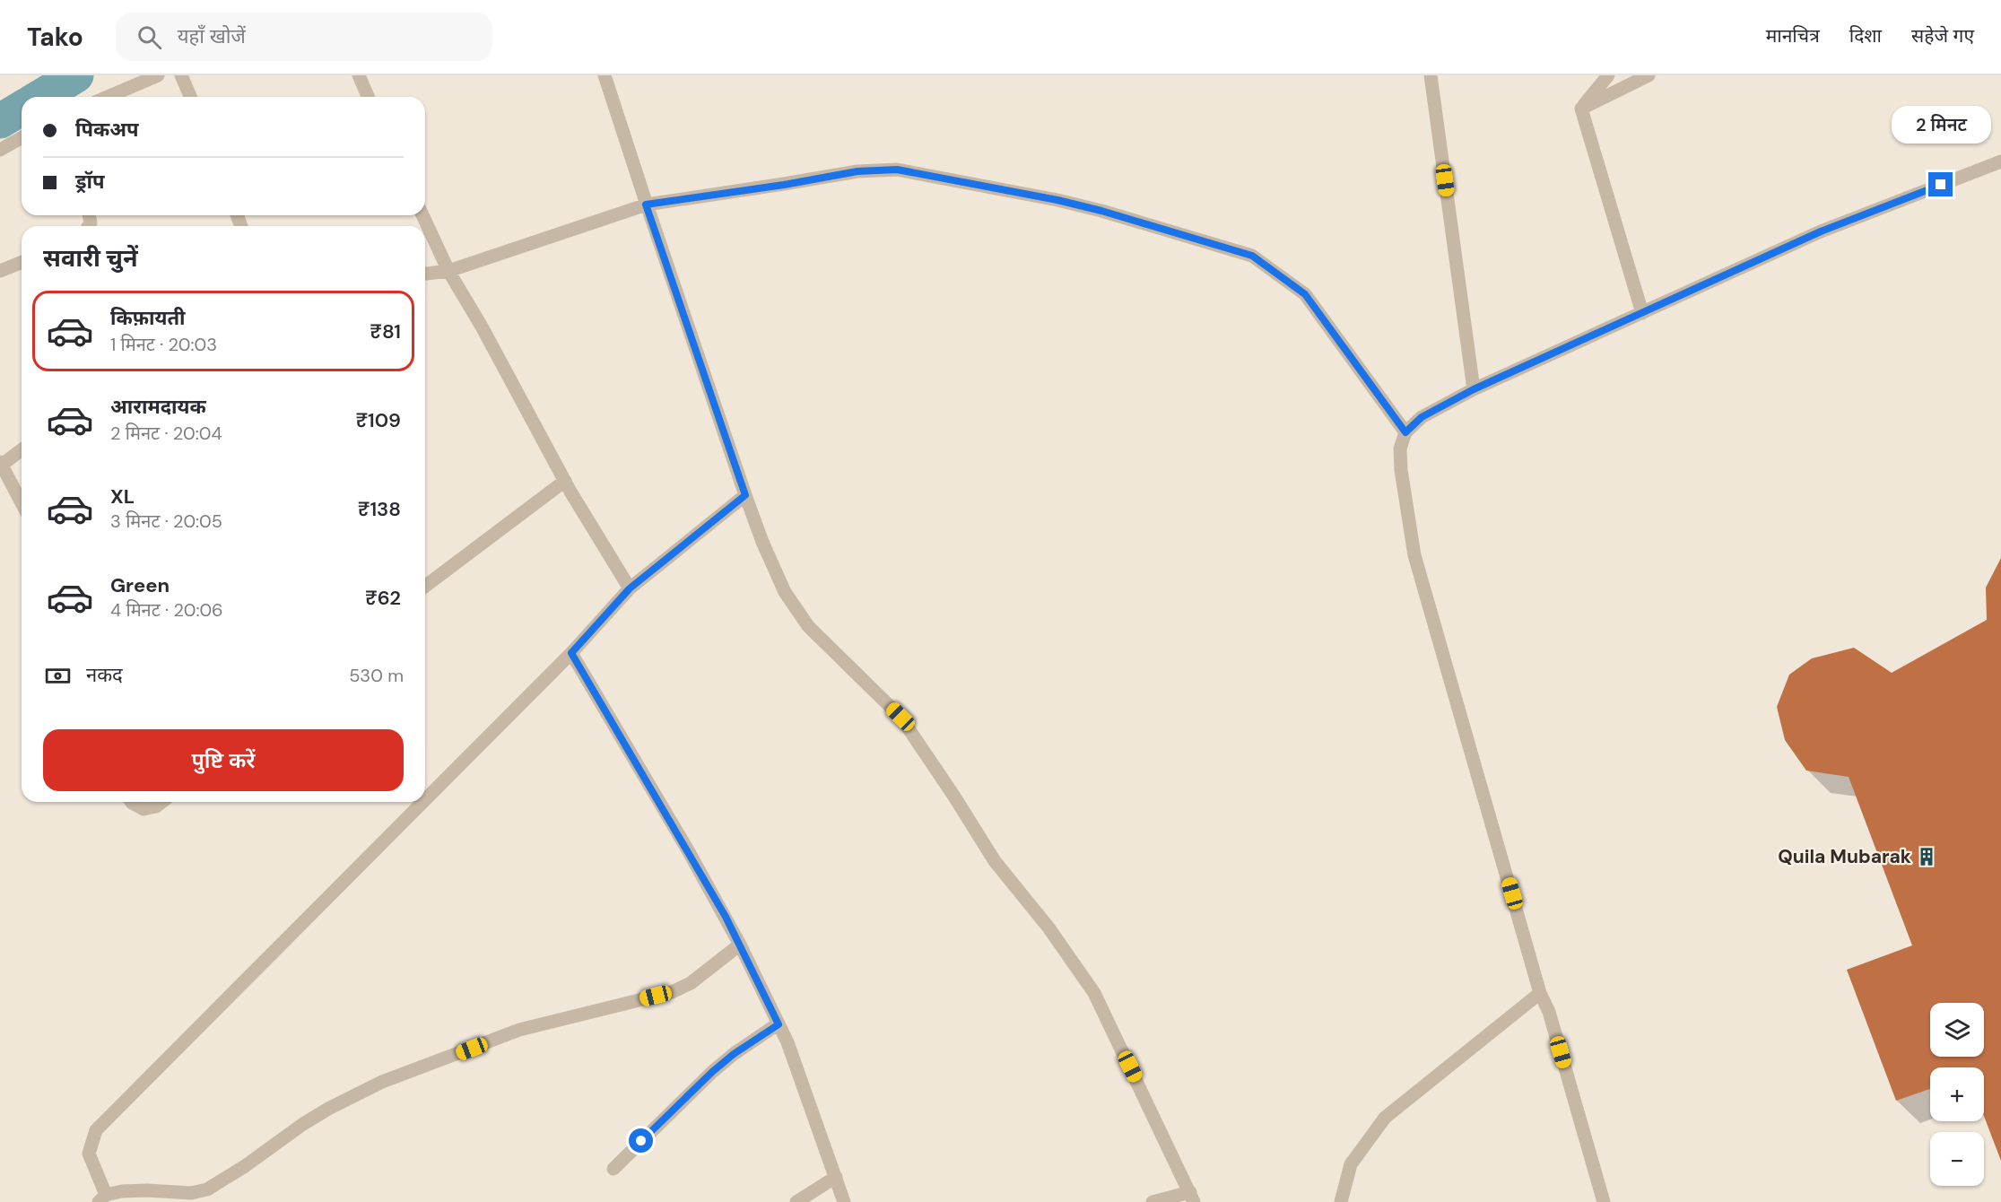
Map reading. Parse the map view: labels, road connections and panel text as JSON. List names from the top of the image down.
{
  "places": {
    "building": ["Quila Mubarak"]
  },
  "page": {
    "header": "Tako",
    "search": "यहाँ खोजें",
    "nav": ["मानचित्र", "दिशा", "सहेजे गए"],
    "banner": ["पिकअप", "ड्रॉप"],
    "bubble": "2 मिनट",
    "heading": "सवारी चुनें",
    "list": [
      {
        "name": "किफ़ायती",
        "note": "1 मिनट · 20:03",
        "value": "₹81"
      },
      {
        "name": "आरामदायक",
        "note": "2 मिनट · 20:04",
        "value": "₹109"
      },
      {
        "name": "XL",
        "note": "3 मिनट · 20:05",
        "value": "₹138"
      },
      {
        "name": "Green",
        "note": "4 मिनट · 20:06",
        "value": "₹62"
      }
    ],
    "pay": ["नकद", "530 m"],
    "buttons": "पुष्टि करें",
    "map_buttons": ["+", "−"]
  }
}
